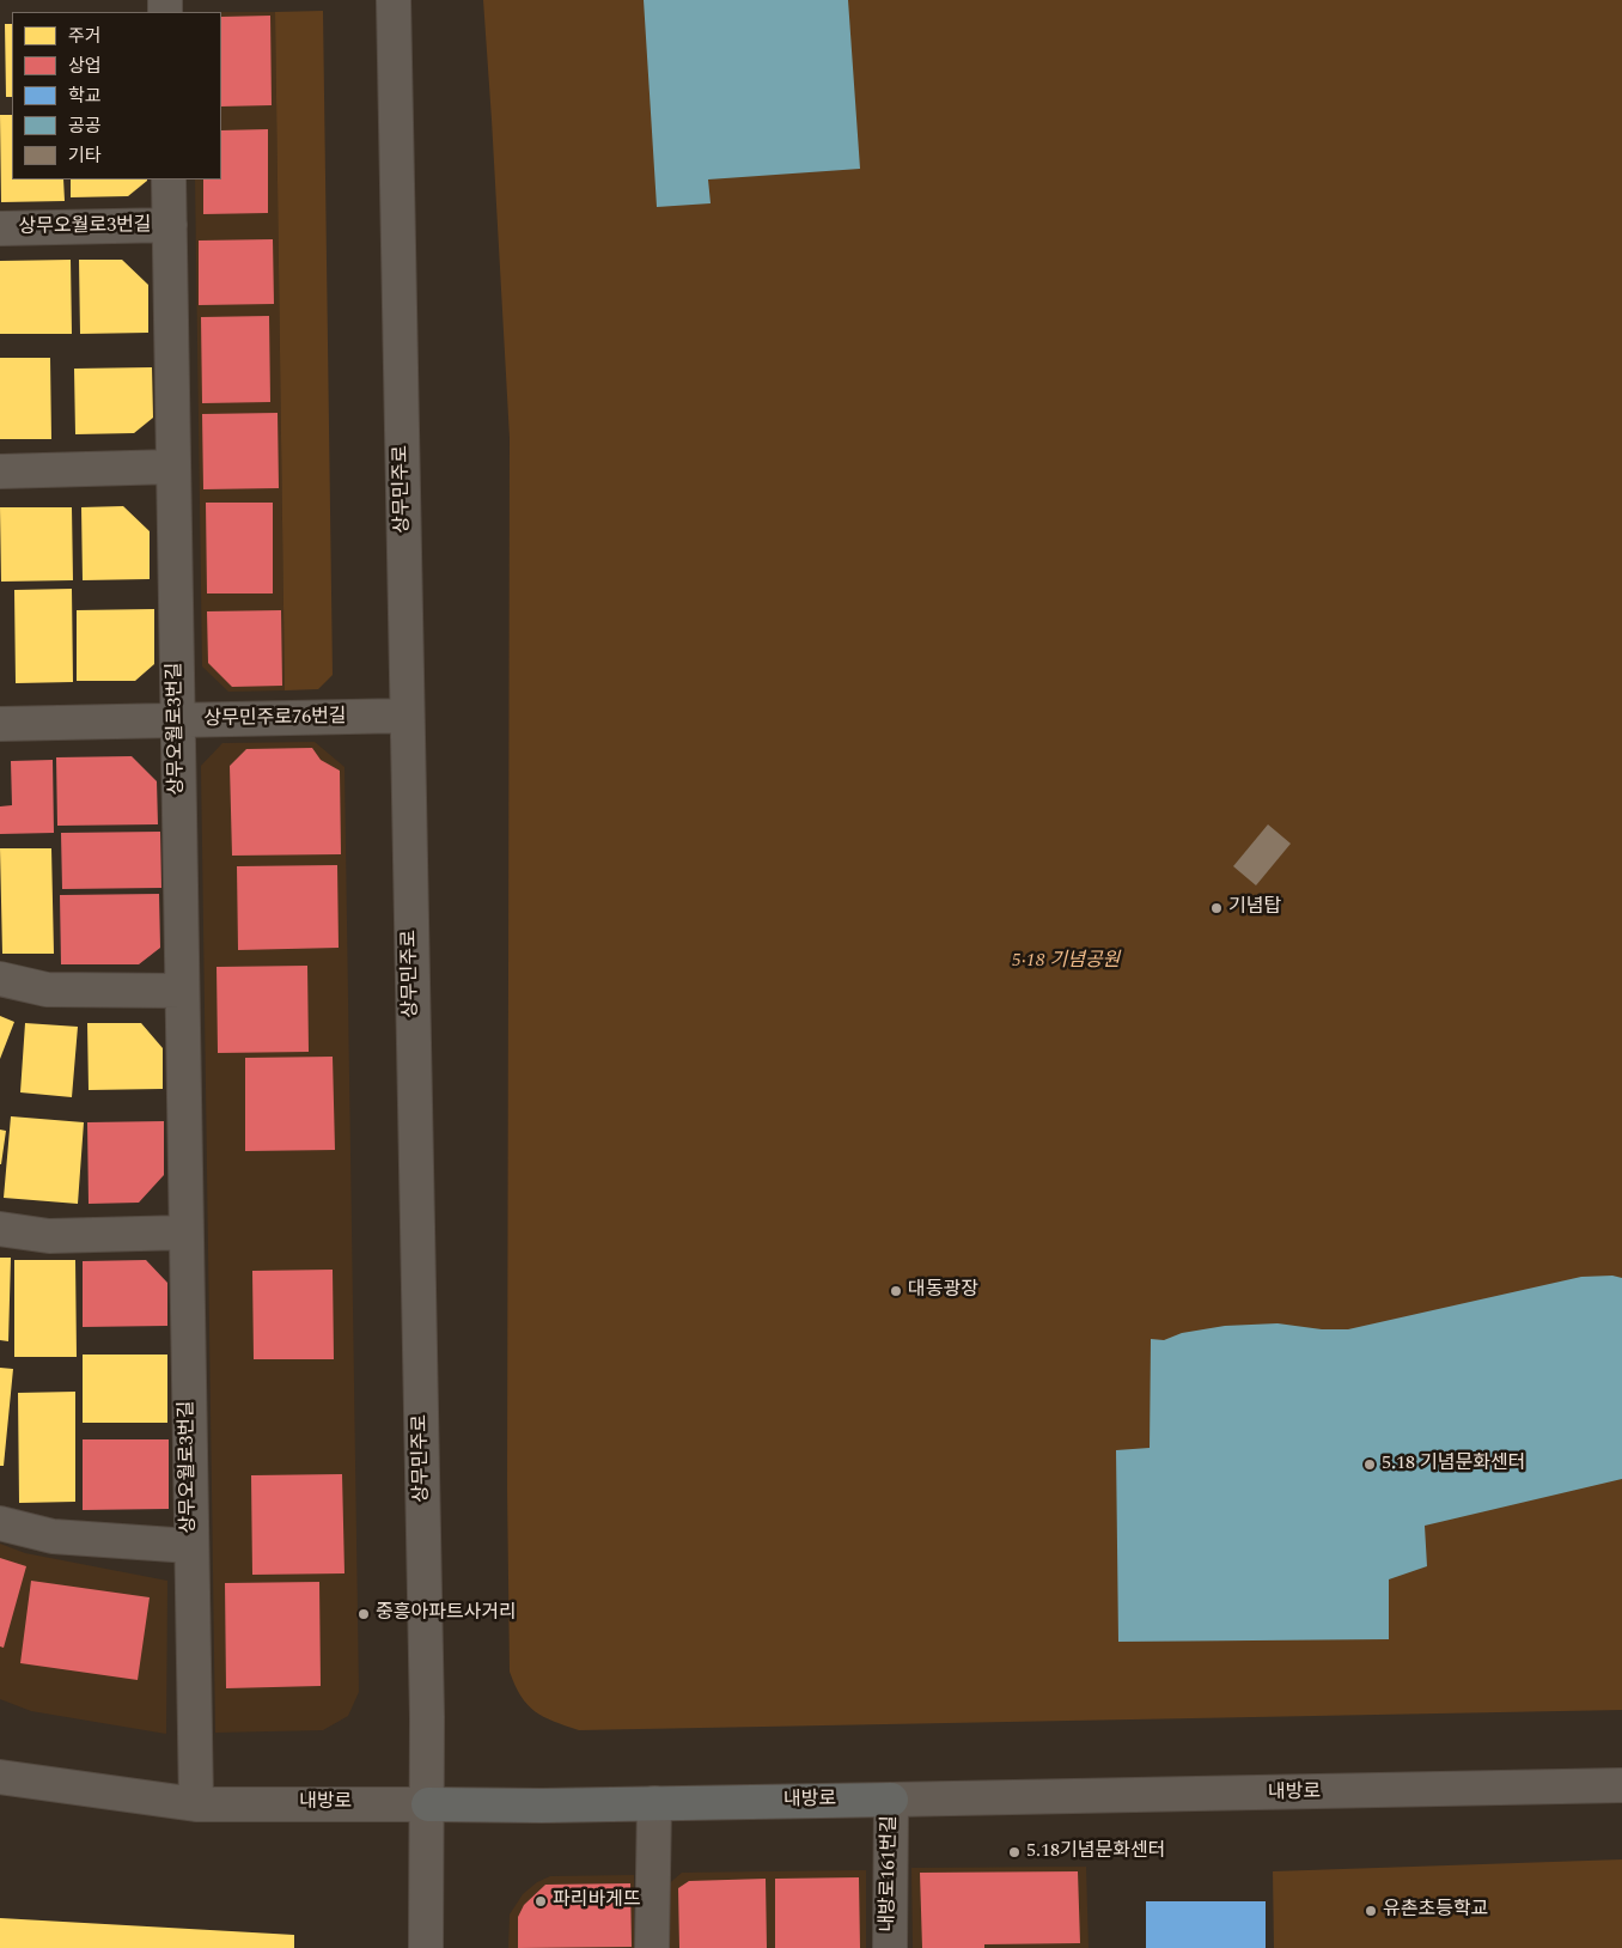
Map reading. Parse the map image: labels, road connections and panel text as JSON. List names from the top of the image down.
{
  "streets": {
    "main road": ["내방로"],
    "street": [
      "상무오월로3번길",
      "상무민주로",
      "상무민주로76번길",
      "내방로161번길"
    ]
  },
  "crossings": [
    ["상무오월로3번길", "상무민주로76번길"],
    ["상무민주로", "상무민주로76번길"],
    ["상무민주로", "내방로"],
    ["내방로", "내방로161번길"]
  ],
  "parks": ["5·18 기념공원"],
  "places": [
    "기념탑",
    "대동광장",
    "5.18 기념문화센터",
    "중흥아파트사거리",
    "5.18기념문화센터",
    "파리바게뜨",
    "유촌초등학교"
  ],
  "legend": [
    "주거",
    "상업",
    "학교",
    "공공",
    "기타"
  ]
}
